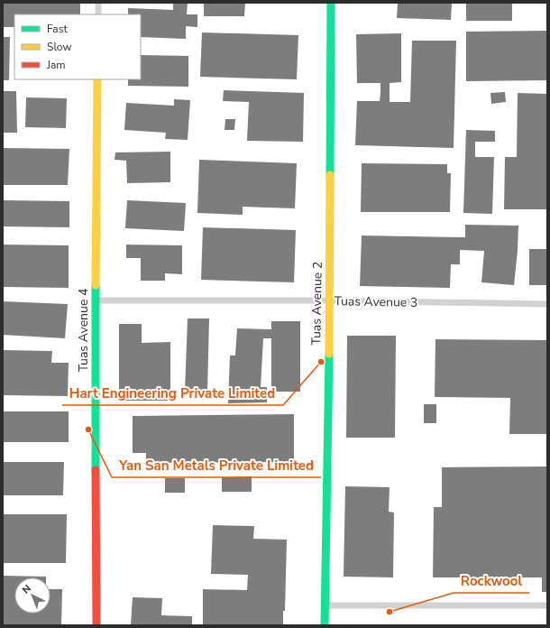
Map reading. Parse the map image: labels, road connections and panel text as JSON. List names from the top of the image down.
{
  "streets": {
    "street": ["Tuas Avenue 3", "Tuas Avenue 2", "Tuas Avenue 4"]
  },
  "crossings": [
    ["Tuas Avenue 3", "Tuas Avenue 2"],
    ["Tuas Avenue 3", "Tuas Avenue 4"]
  ],
  "places": ["Hart Engineering Private Limited", "Yan San Metals Private Limited", "Rockwool"],
  "legend": ["Fast", "Slow", "Jam"],
  "north": "top left"
}
